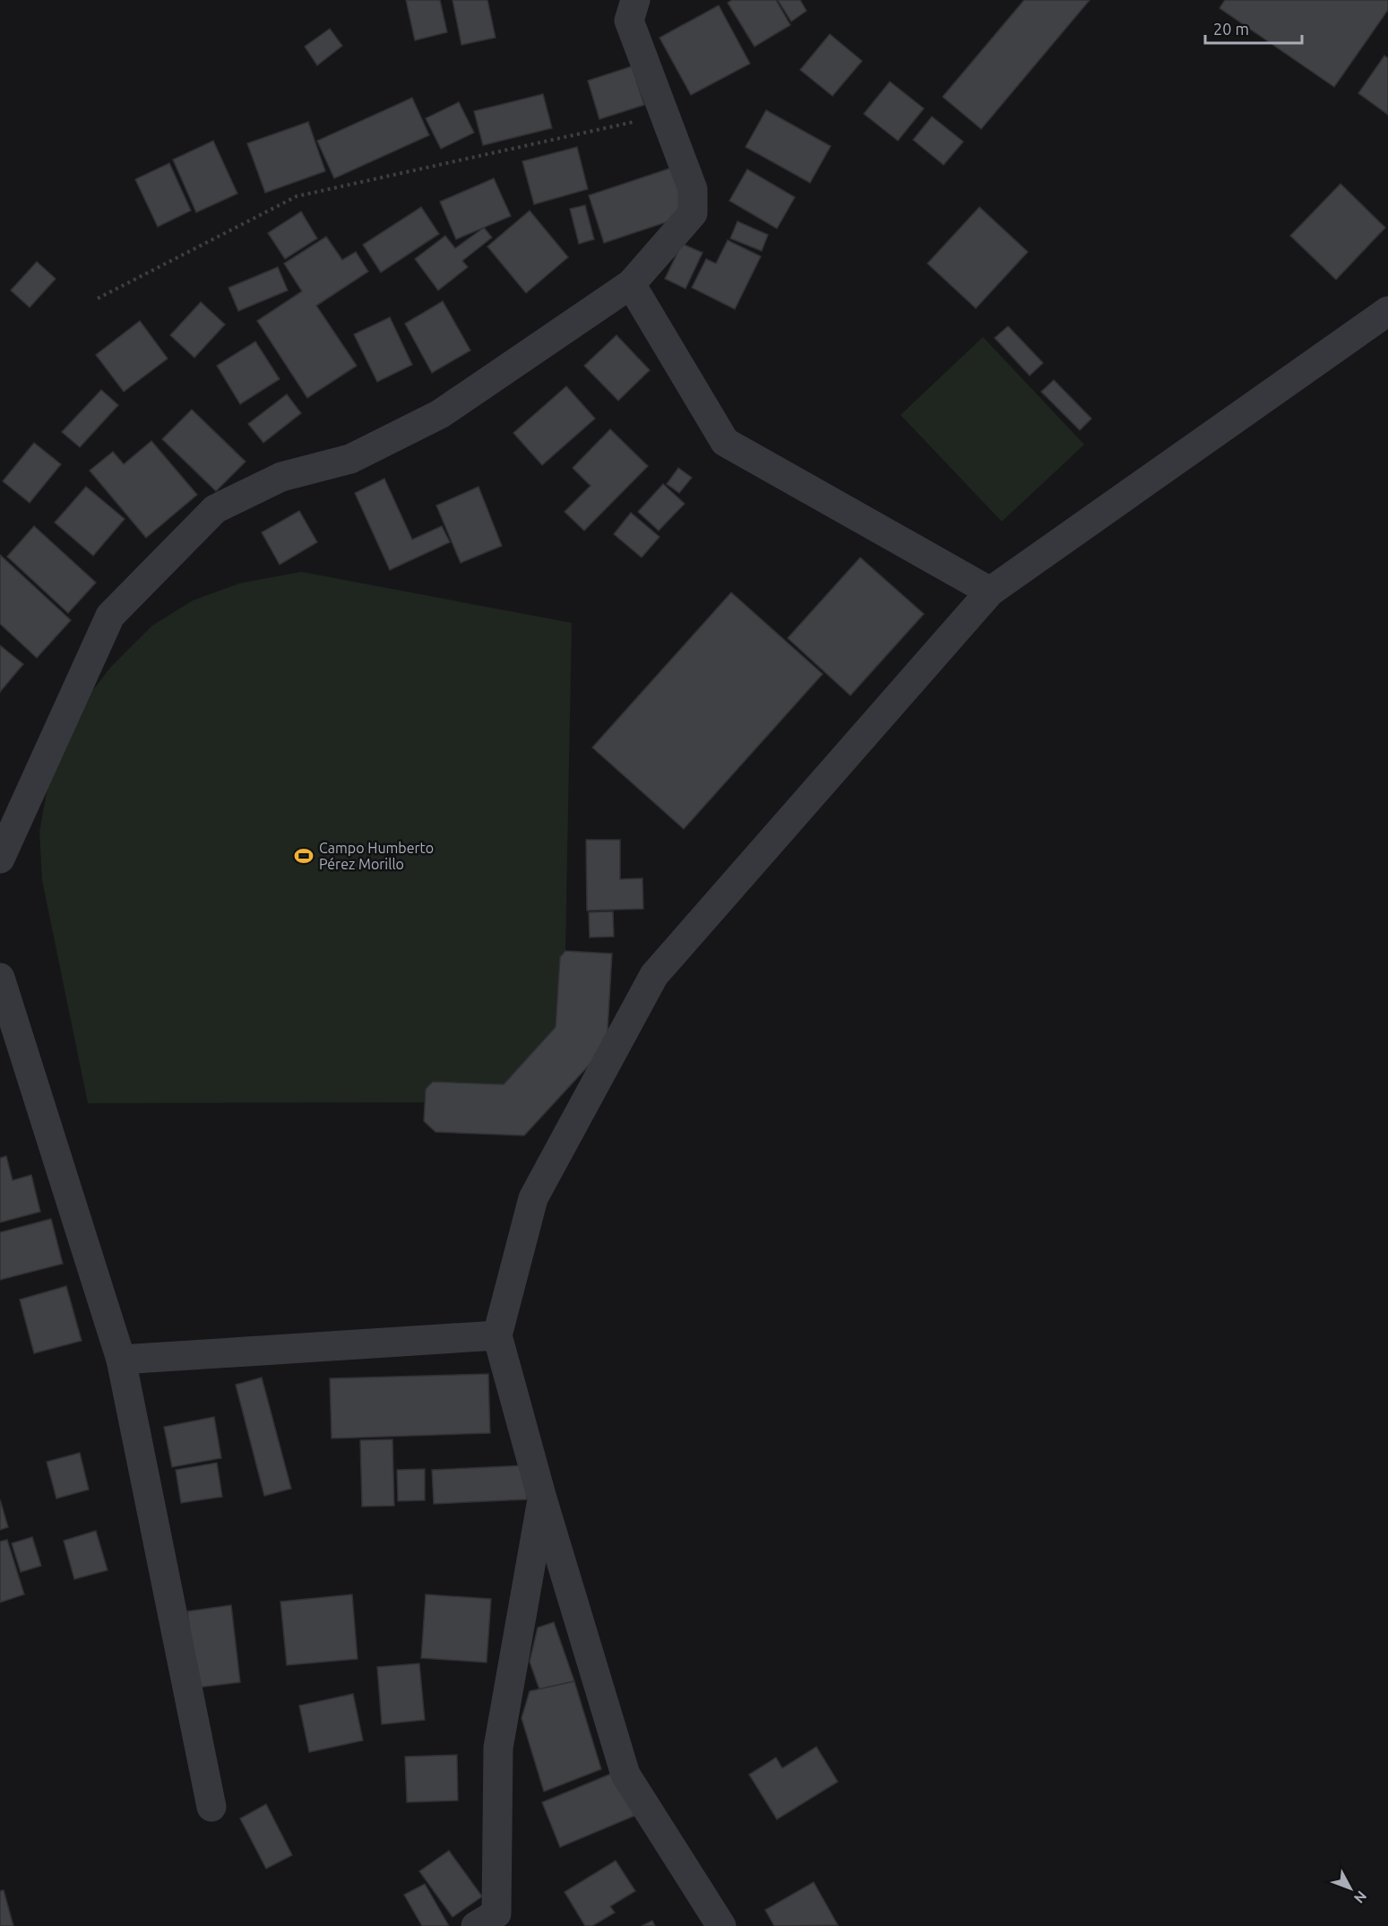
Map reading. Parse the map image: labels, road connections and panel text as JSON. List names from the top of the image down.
{
  "places": {
    "sports": ["Campo Humberto Pérez Morillo"]
  },
  "scale_bar": "20 m",
  "north": "bottom right"
}
